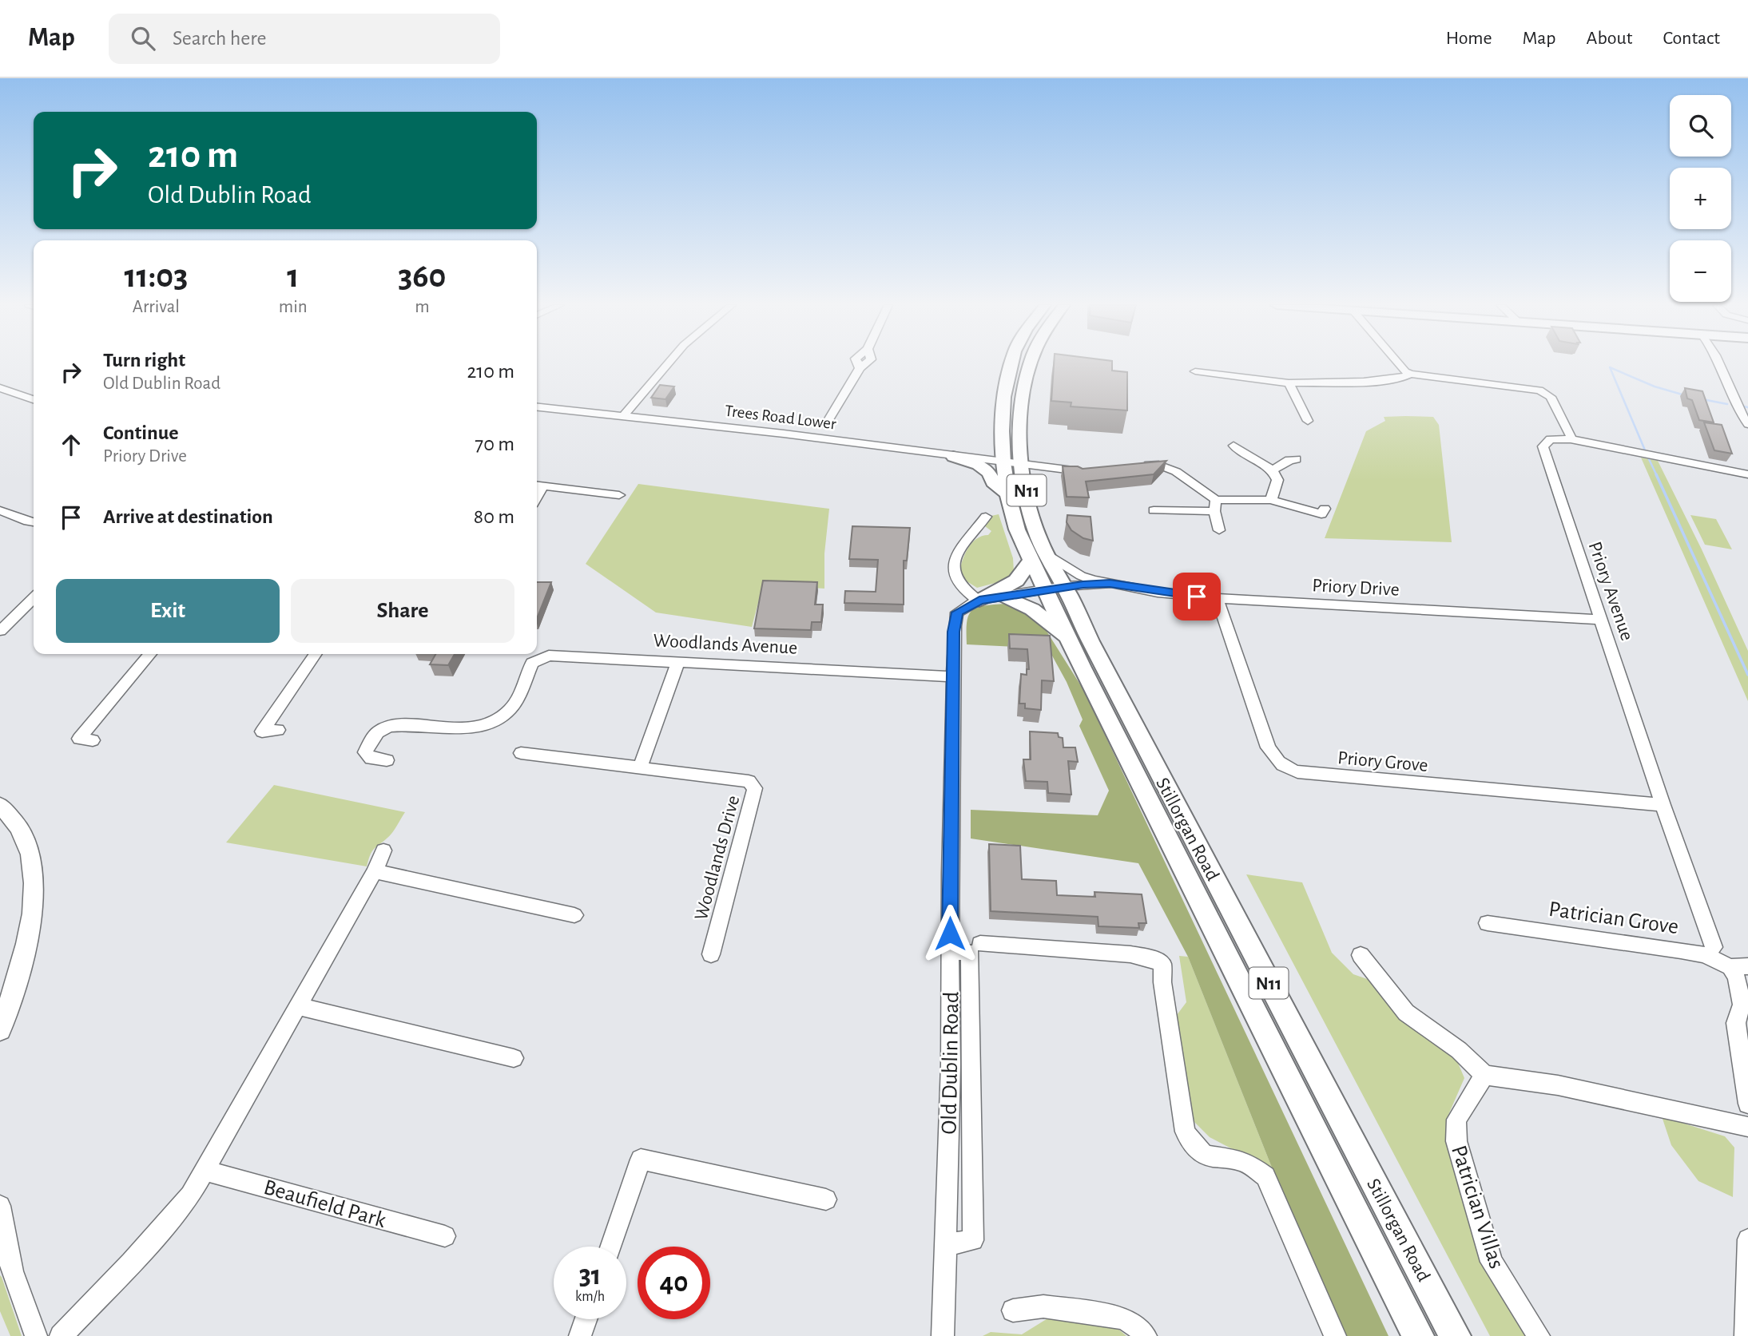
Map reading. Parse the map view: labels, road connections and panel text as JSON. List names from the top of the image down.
{
  "streets": {
    "highway": ["N11", "Stillorgan Road"],
    "street": [
      "Trees Road Lower",
      "Priory Drive",
      "Priory Avenue",
      "Woodlands Avenue",
      "Priory Grove",
      "Woodlands Drive",
      "Patrician Grove",
      "Old Dublin Road",
      "Beaufield Park",
      "Patrician Villas"
    ]
  },
  "crossings": [
    ["Trees Road Lower", "N11"],
    ["Trees Road Lower", "Stillorgan Road"],
    ["N11", "Stillorgan Road"],
    ["N11", "Old Dublin Road"],
    ["Priory Drive", "Priory Avenue"],
    ["Priory Drive", "Priory Grove"],
    ["Priory Drive", "Stillorgan Road"],
    ["Priory Drive", "Old Dublin Road"],
    ["Priory Avenue", "Priory Grove"],
    ["Woodlands Avenue", "Old Dublin Road"],
    ["Stillorgan Road", "Old Dublin Road"]
  ],
  "page": {
    "header": "Map",
    "search": "Search here",
    "nav": [
      "Home",
      "Map",
      "About",
      "Contact"
    ],
    "map_buttons": ["+", "−"],
    "turn": ["210 m", "Old Dublin Road"],
    "eta": [
      "11:03",
      "Arrival",
      "1",
      "min",
      "360",
      "m"
    ],
    "list": [
      {
        "name": "Turn right",
        "note": "Old Dublin Road",
        "value": "210 m"
      },
      {
        "name": "Continue",
        "note": "Priory Drive",
        "value": "70 m"
      },
      {
        "name": "Arrive at destination",
        "value": "80 m"
      }
    ],
    "buttons": ["Exit", "Share"],
    "speed": "31 km/h",
    "limit": "40"
  }
}
